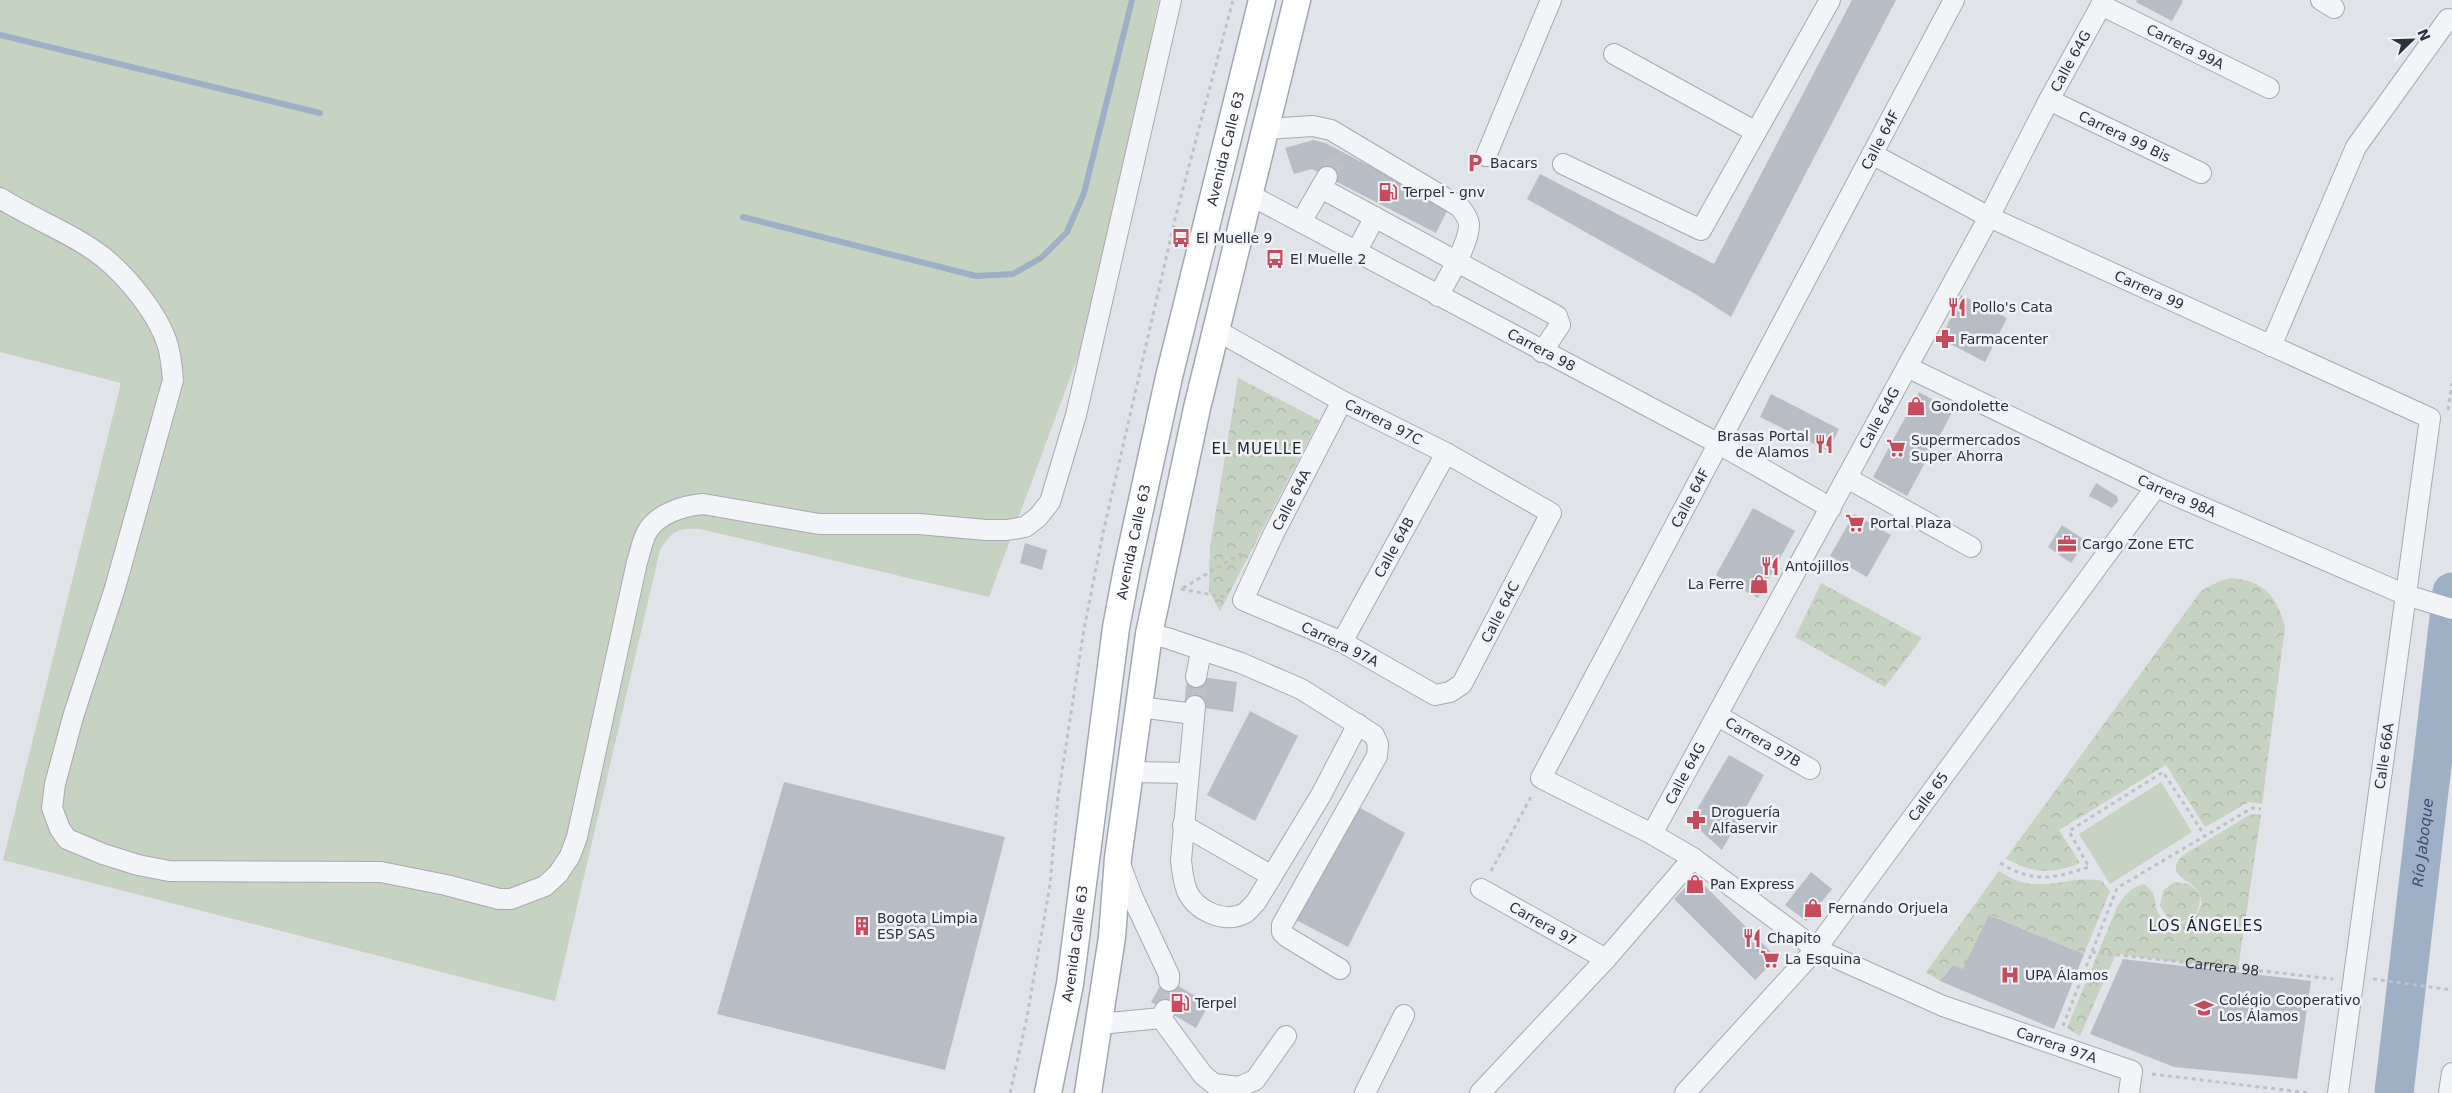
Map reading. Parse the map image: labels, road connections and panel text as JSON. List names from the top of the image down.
{
  "streets": {
    "main road": ["Avenida Calle 63"],
    "street": [
      "Carrera 99A",
      "Calle 64G",
      "Carrera 99 Bis",
      "Calle 64F",
      "Carrera 99",
      "Carrera 98",
      "Carrera 97C",
      "Carrera 98A",
      "Calle 64A",
      "Calle 64B",
      "Calle 64C",
      "Carrera 97A",
      "Carrera 97B",
      "Calle 66A",
      "Calle 65",
      "Carrera 97"
    ]
  },
  "crossings": [
    ["Carrera 99A", "Calle 64G"],
    ["Calle 64G", "Carrera 99 Bis"],
    ["Calle 64G", "Carrera 99"],
    ["Calle 64G", "Carrera 98"],
    ["Calle 64G", "Carrera 98A"],
    ["Calle 64G", "Carrera 97A"],
    ["Calle 64G", "Carrera 97B"],
    ["Calle 64F", "Carrera 99"],
    ["Calle 64F", "Carrera 98"],
    ["Calle 64F", "Carrera 97A"],
    ["Carrera 99", "Calle 66A"],
    ["Carrera 98", "Calle 66A"],
    ["Carrera 97C", "Calle 64A"],
    ["Carrera 97C", "Calle 64B"],
    ["Carrera 97C", "Calle 64C"],
    ["Carrera 98A", "Calle 66A"],
    ["Carrera 98A", "Calle 65"],
    ["Calle 64A", "Carrera 97A"],
    ["Calle 64B", "Carrera 97A"],
    ["Calle 64C", "Carrera 97A"],
    ["Carrera 97A", "Calle 65"]
  ],
  "districts": ["EL MUELLE", "LOS ÁNGELES"],
  "water": ["Río Jaboque"],
  "places": {
    "parking": ["Bacars"],
    "fuel station": ["Terpel - gnv", "Terpel"],
    "bus stop": ["El Muelle 9", "El Muelle 2"],
    "restaurant": [
      "Pollo's Cata",
      "Brasas Portal de Alamos",
      "Antojillos",
      "Chapito"
    ],
    "pharmacy": ["Farmacenter", "Droguería Alfaservir"],
    "shop": [
      "Gondolette",
      "La Ferre",
      "Pan Express",
      "Fernando Orjuela"
    ],
    "supermarket": ["Supermercados Super Ahorra", "Portal Plaza", "La Esquina"],
    "office": ["Cargo Zone ETC"],
    "building": ["Bogota Limpia ESP SAS"],
    "hospital": ["UPA Álamos"],
    "school or university": ["Colégio Cooperativo Los Álamos"]
  },
  "north": "top right"
}
